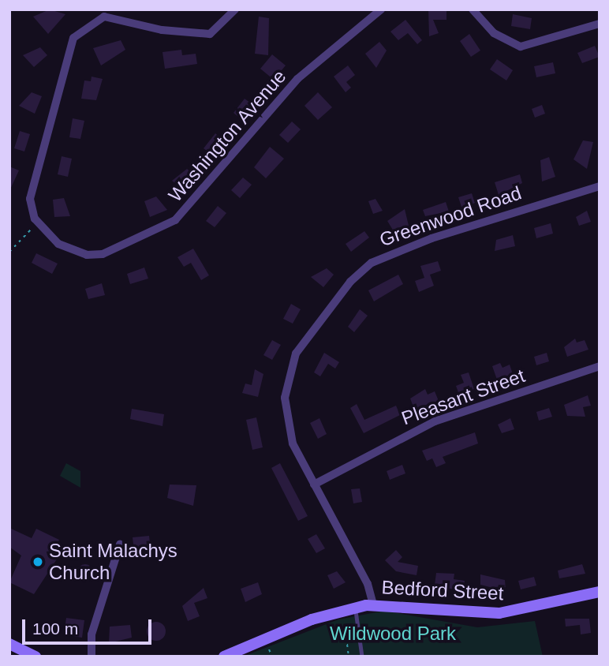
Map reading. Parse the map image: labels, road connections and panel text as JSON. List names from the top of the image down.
{
  "streets": {
    "main road": ["Bedford Street"],
    "street": ["Washington Avenue", "Greenwood Road", "Pleasant Street"]
  },
  "crossings": [
    ["Greenwood Road", "Pleasant Street"],
    ["Greenwood Road", "Bedford Street"]
  ],
  "parks": ["Wildwood Park"],
  "places": ["Saint Malachys Church"],
  "scale_bar": "100 m"
}
